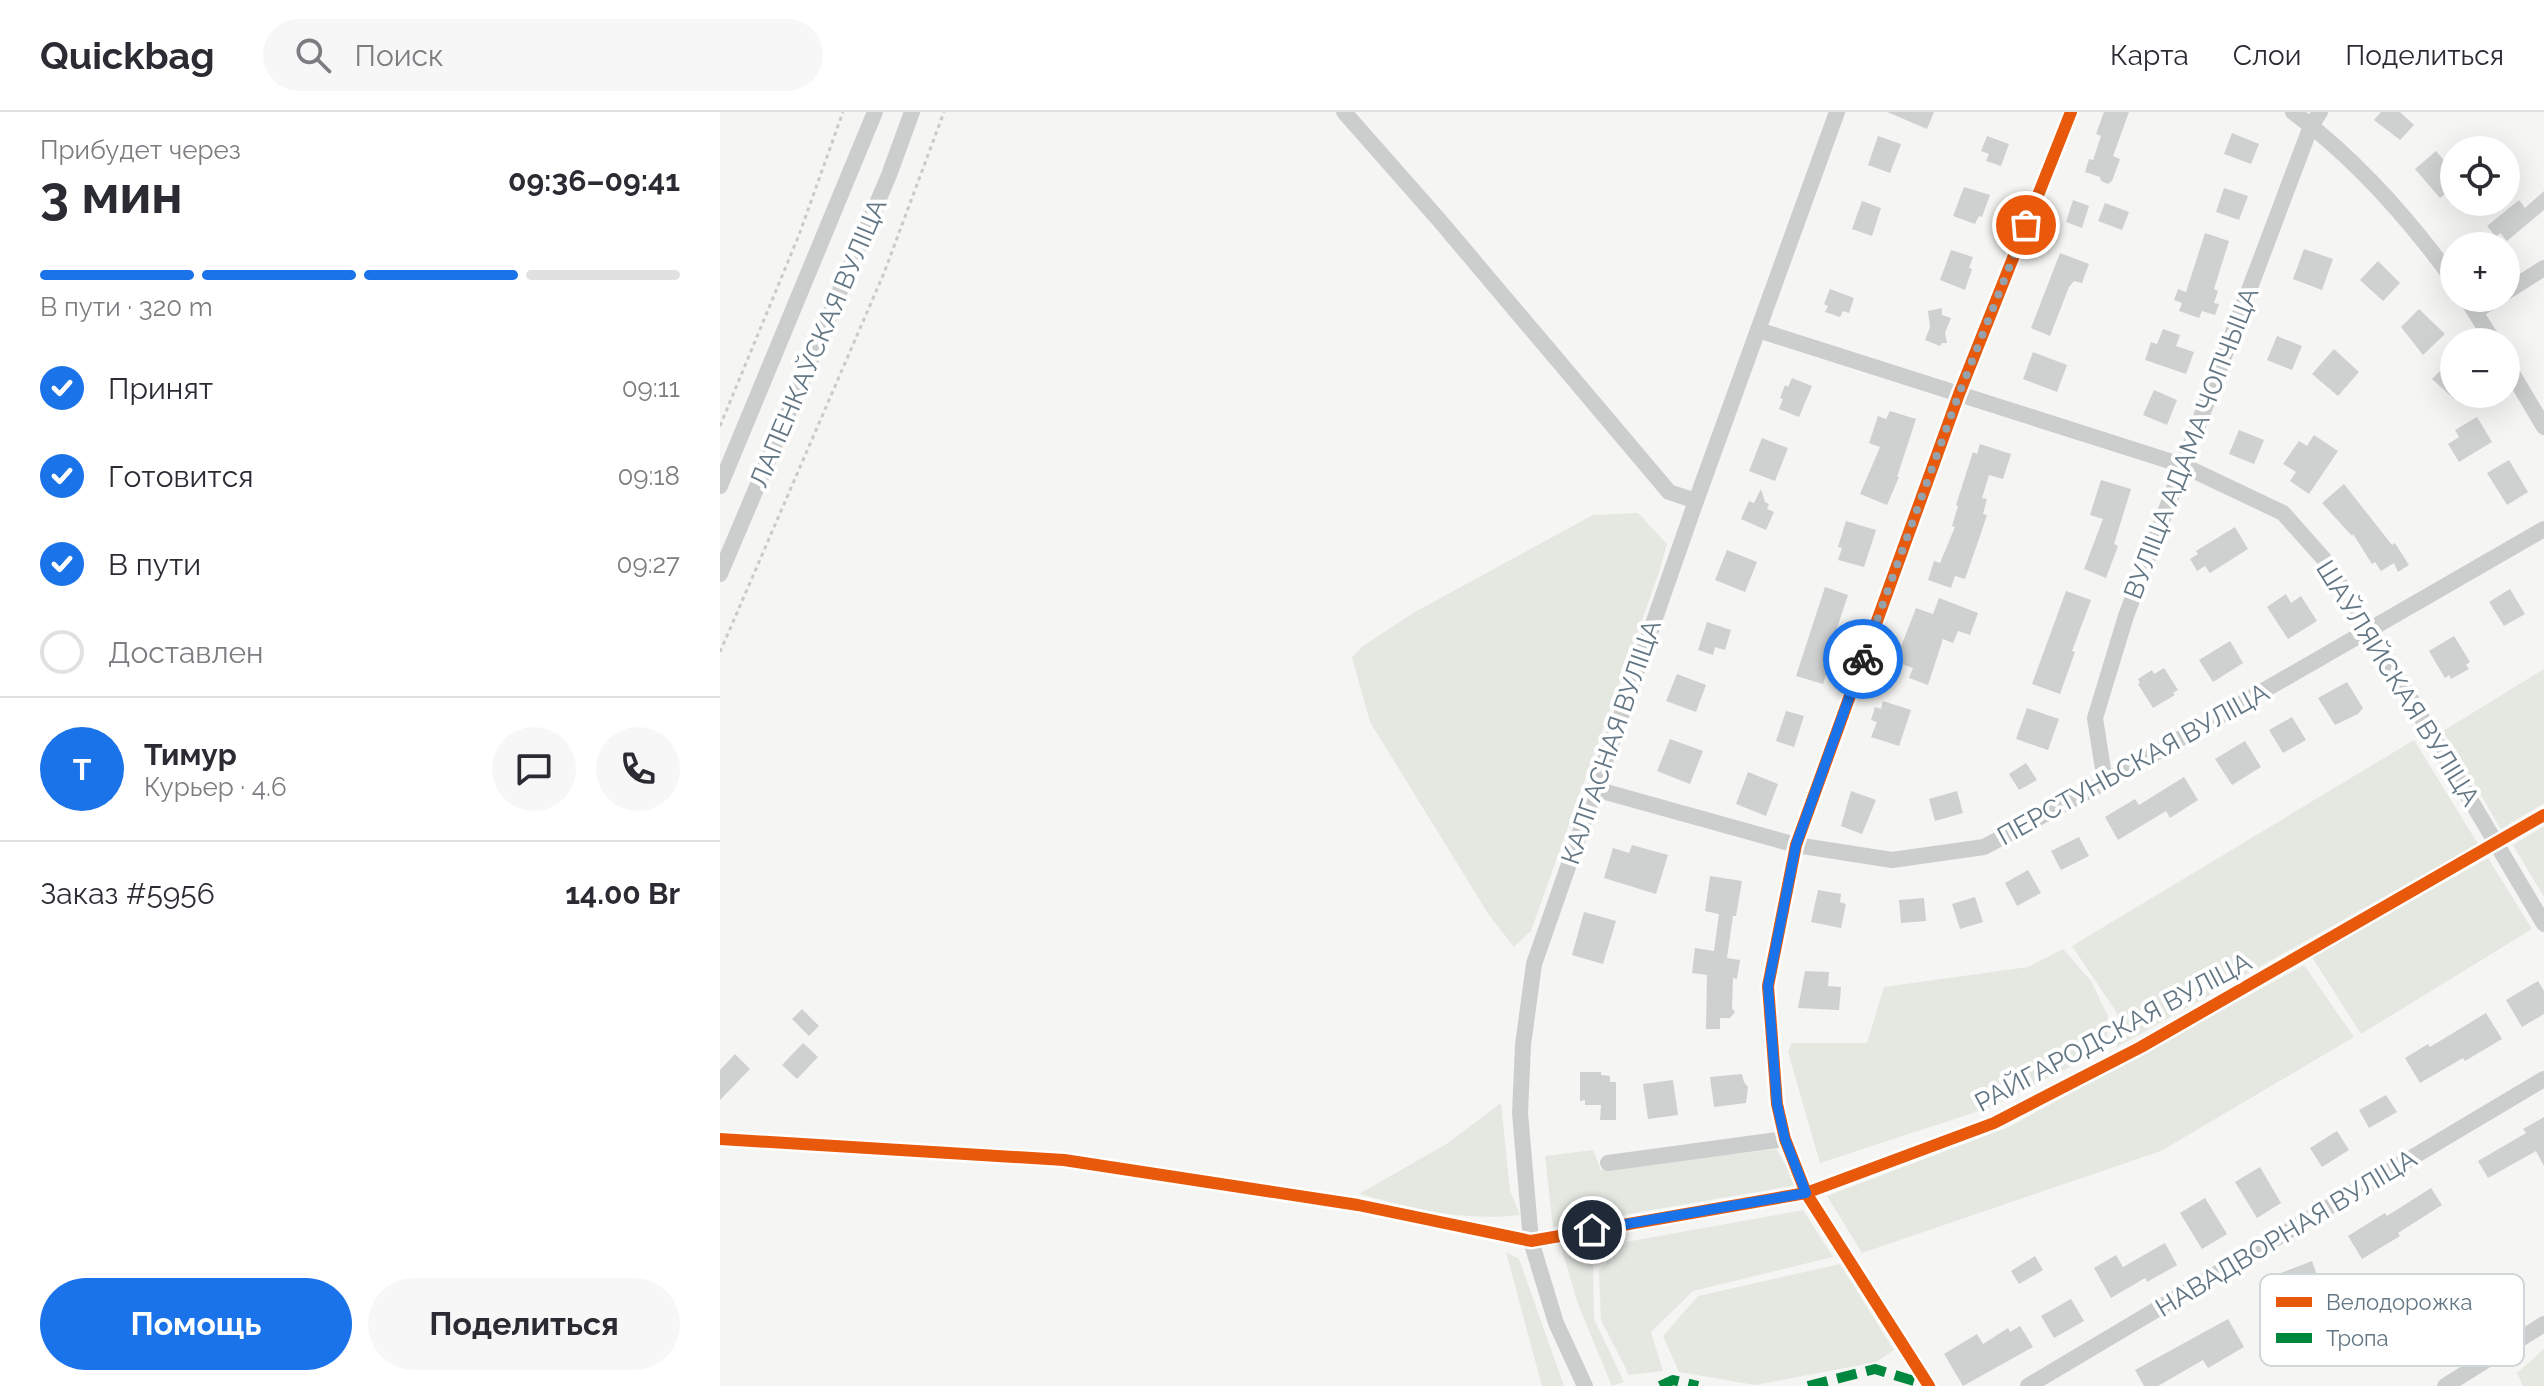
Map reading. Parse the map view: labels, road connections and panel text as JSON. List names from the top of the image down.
{
  "streets": {
    "street": [
      "ЛАПЕНКАЎСКАЯ ВУЛІЦА",
      "ВУЛІЦА АДАМА ЧОПЧЫЦА",
      "ШАЎЛЯЙСКАЯ ВУЛІЦА",
      "КАЛГАСНАЯ ВУЛІЦА",
      "ПЕРСТУНЬСКАЯ ВУЛІЦА",
      "РАЙГАРОДСКАЯ ВУЛІЦА",
      "НАВАДВОРНАЯ ВУЛІЦА"
    ]
  },
  "crossings": [
    ["ВУЛІЦА АДАМА ЧОПЧЫЦА", "ШАЎЛЯЙСКАЯ ВУЛІЦА"],
    ["ВУЛІЦА АДАМА ЧОПЧЫЦА", "ПЕРСТУНЬСКАЯ ВУЛІЦА"],
    ["ШАЎЛЯЙСКАЯ ВУЛІЦА", "КАЛГАСНАЯ ВУЛІЦА"],
    ["ШАЎЛЯЙСКАЯ ВУЛІЦА", "ПЕРСТУНЬСКАЯ ВУЛІЦА"],
    ["ШАЎЛЯЙСКАЯ ВУЛІЦА", "РАЙГАРОДСКАЯ ВУЛІЦА"],
    ["КАЛГАСНАЯ ВУЛІЦА", "ПЕРСТУНЬСКАЯ ВУЛІЦА"],
    ["КАЛГАСНАЯ ВУЛІЦА", "РАЙГАРОДСКАЯ ВУЛІЦА"]
  ],
  "legend": ["Велодорожка", "Тропа"],
  "page": {
    "header": "Quickbag",
    "search": "Поиск",
    "nav": ["Карта", "Слои", "Поделиться"],
    "heading": ["3 мин", "Прибудет через", "09:36–09:41"],
    "panel": [
      "Тимур",
      "Курьер · 4.6",
      "Заказ #5956",
      "14.00 Br"
    ],
    "map_buttons": ["+", "−"],
    "bar": "В пути · 320 m",
    "list": [
      ["Принят", "09:11"],
      ["Готовится", "09:18"],
      ["В пути", "09:27"],
      "Доставлен"
    ],
    "round": "Т",
    "buttons": ["Помощь", "Поделиться"]
  }
}
